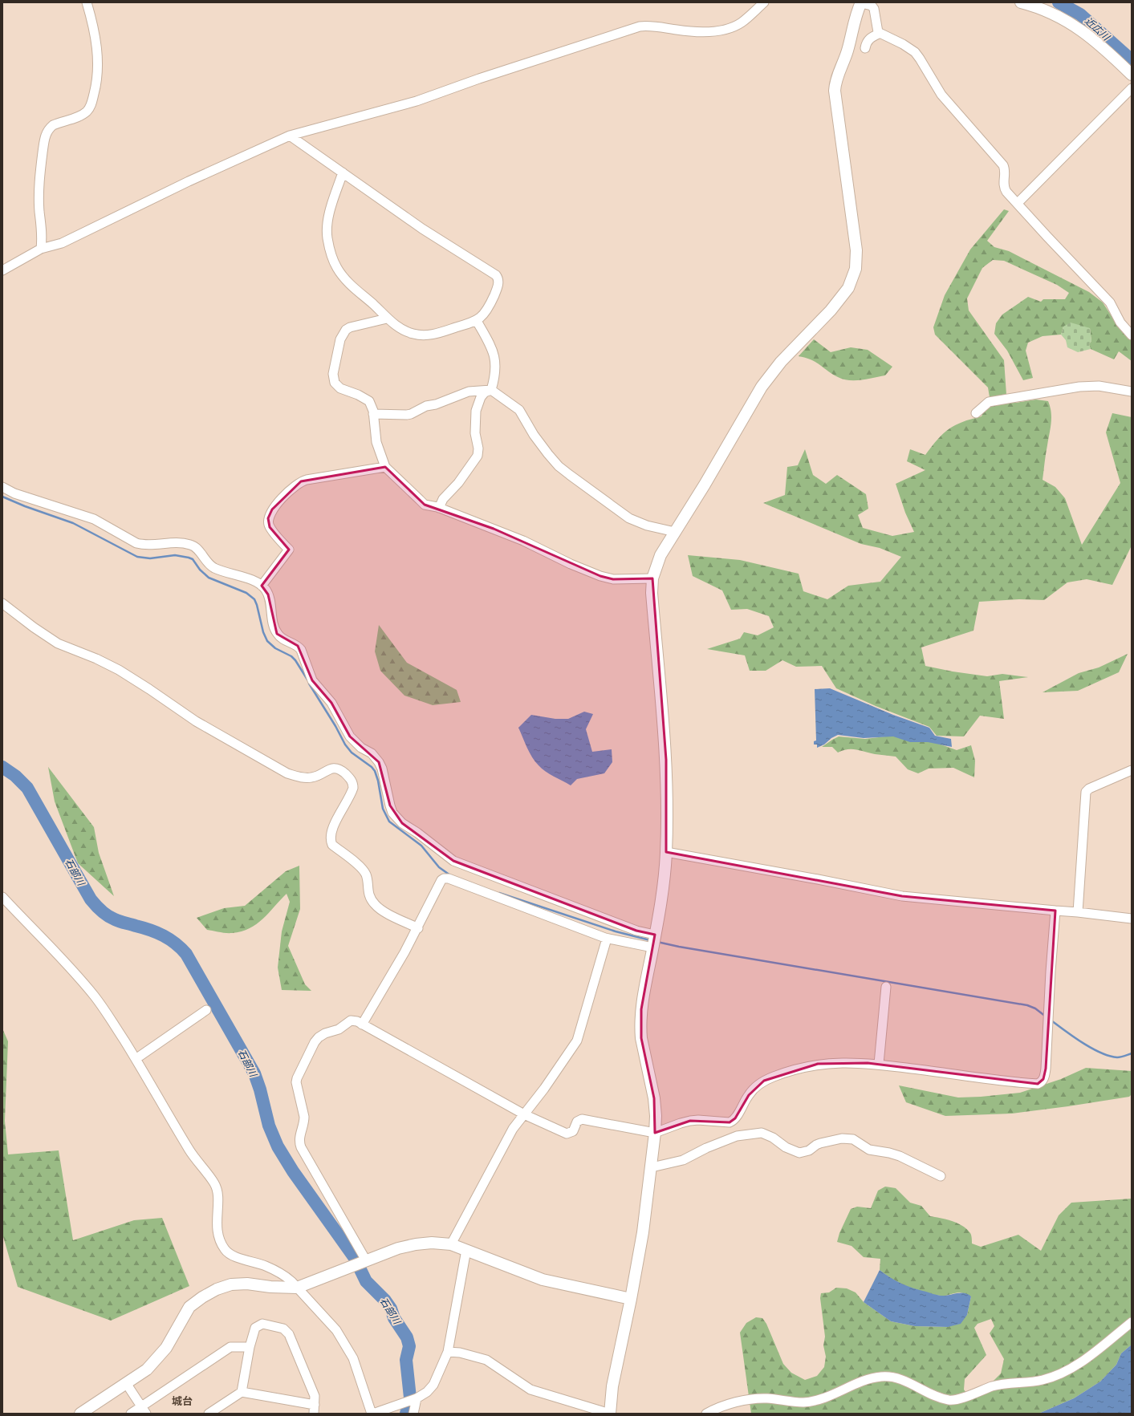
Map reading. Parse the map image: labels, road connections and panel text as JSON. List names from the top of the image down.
{
  "districts": ["城台"],
  "water": ["近広川", "石部川"]
}
